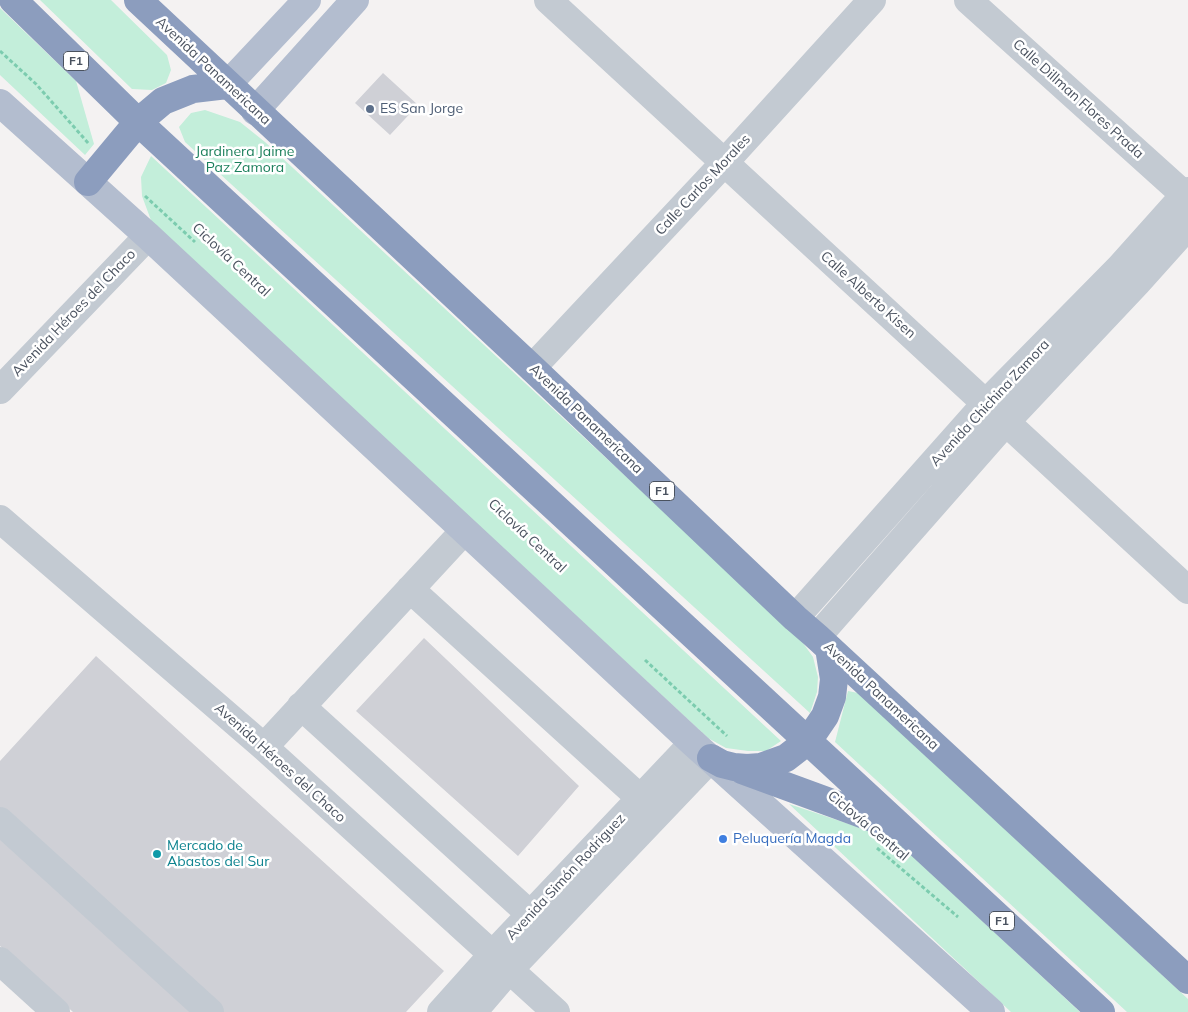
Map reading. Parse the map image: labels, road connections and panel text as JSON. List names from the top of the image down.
{
  "streets": {
    "highway": ["F1", "Avenida Panamericana"],
    "street": [
      "Calle Dillman Flores Prada",
      "Calle Carlos Morales",
      "Calle Alberto Kisen",
      "Avenida Héroes del Chaco",
      "Avenida Chichina Zamora",
      "Avenida Simón Rodriguez"
    ],
    "path": ["Ciclovía Central"]
  },
  "crossings": [
    ["Avenida Panamericana", "Calle Carlos Morales"],
    ["Avenida Panamericana", "Avenida Chichina Zamora"],
    ["Calle Dillman Flores Prada", "Avenida Chichina Zamora"],
    ["Calle Carlos Morales", "Calle Alberto Kisen"],
    ["Calle Alberto Kisen", "Avenida Chichina Zamora"],
    ["Avenida Héroes del Chaco", "Avenida Simón Rodriguez"]
  ],
  "parks": ["Jardinera Jaime Paz Zamora"],
  "places": ["ES San Jorge", "Peluquería Magda", "Mercado de Abastos del Sur"]
}
